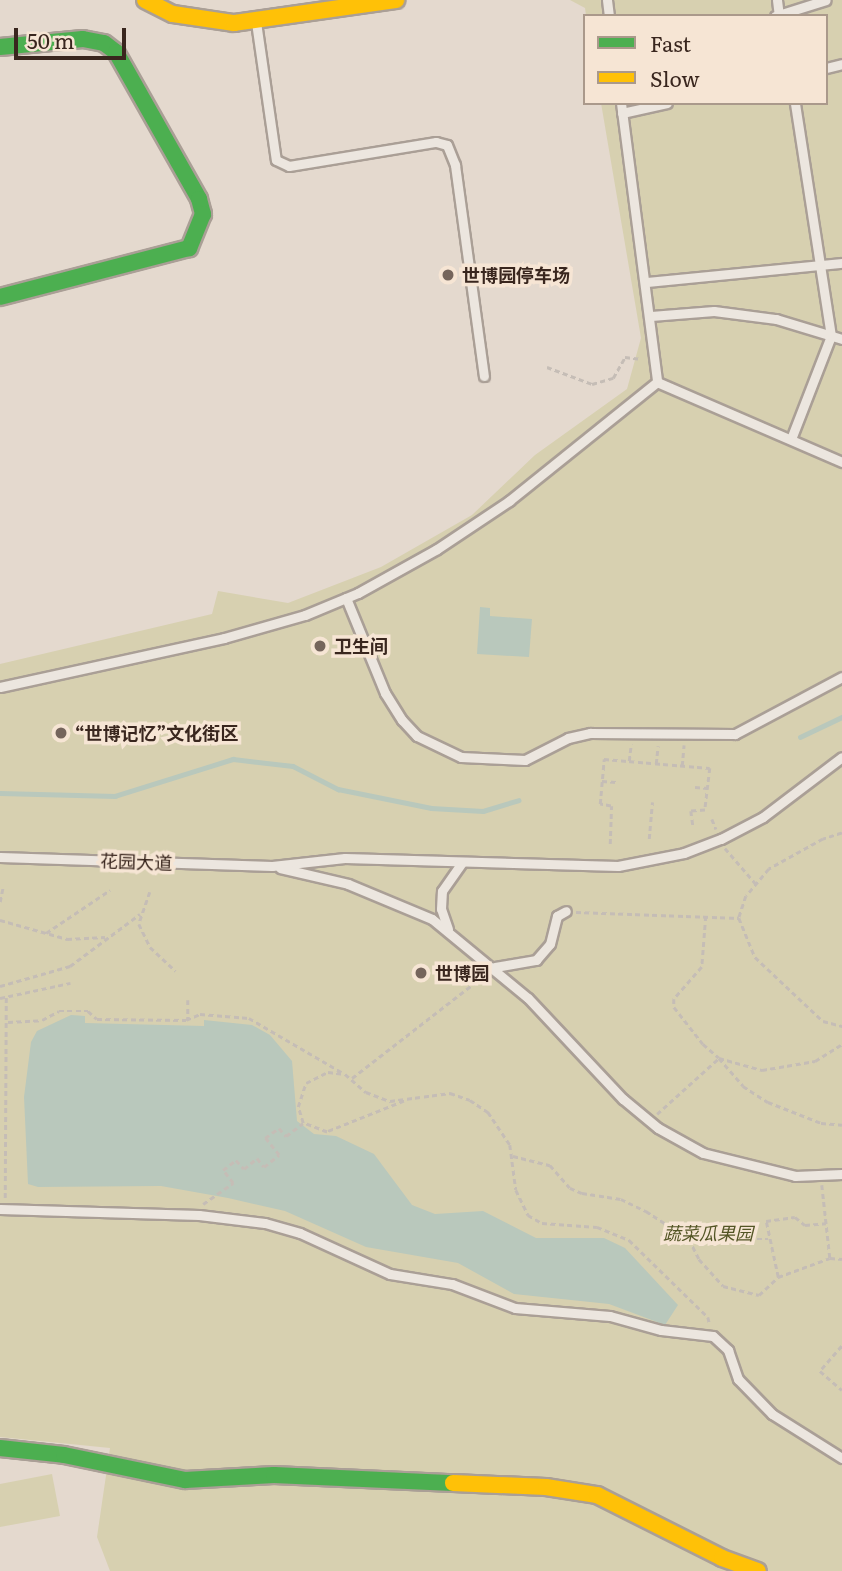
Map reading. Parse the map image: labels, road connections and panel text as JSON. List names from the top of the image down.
{
  "streets": {
    "lane": ["花园大道"]
  },
  "parks": ["蔬菜瓜果园"],
  "places": [
    "世博园停车场",
    "卫生间",
    "“世博记忆”文化街区",
    "世博园"
  ],
  "legend": ["Fast", "Slow"],
  "scale_bar": "50 m"
}
